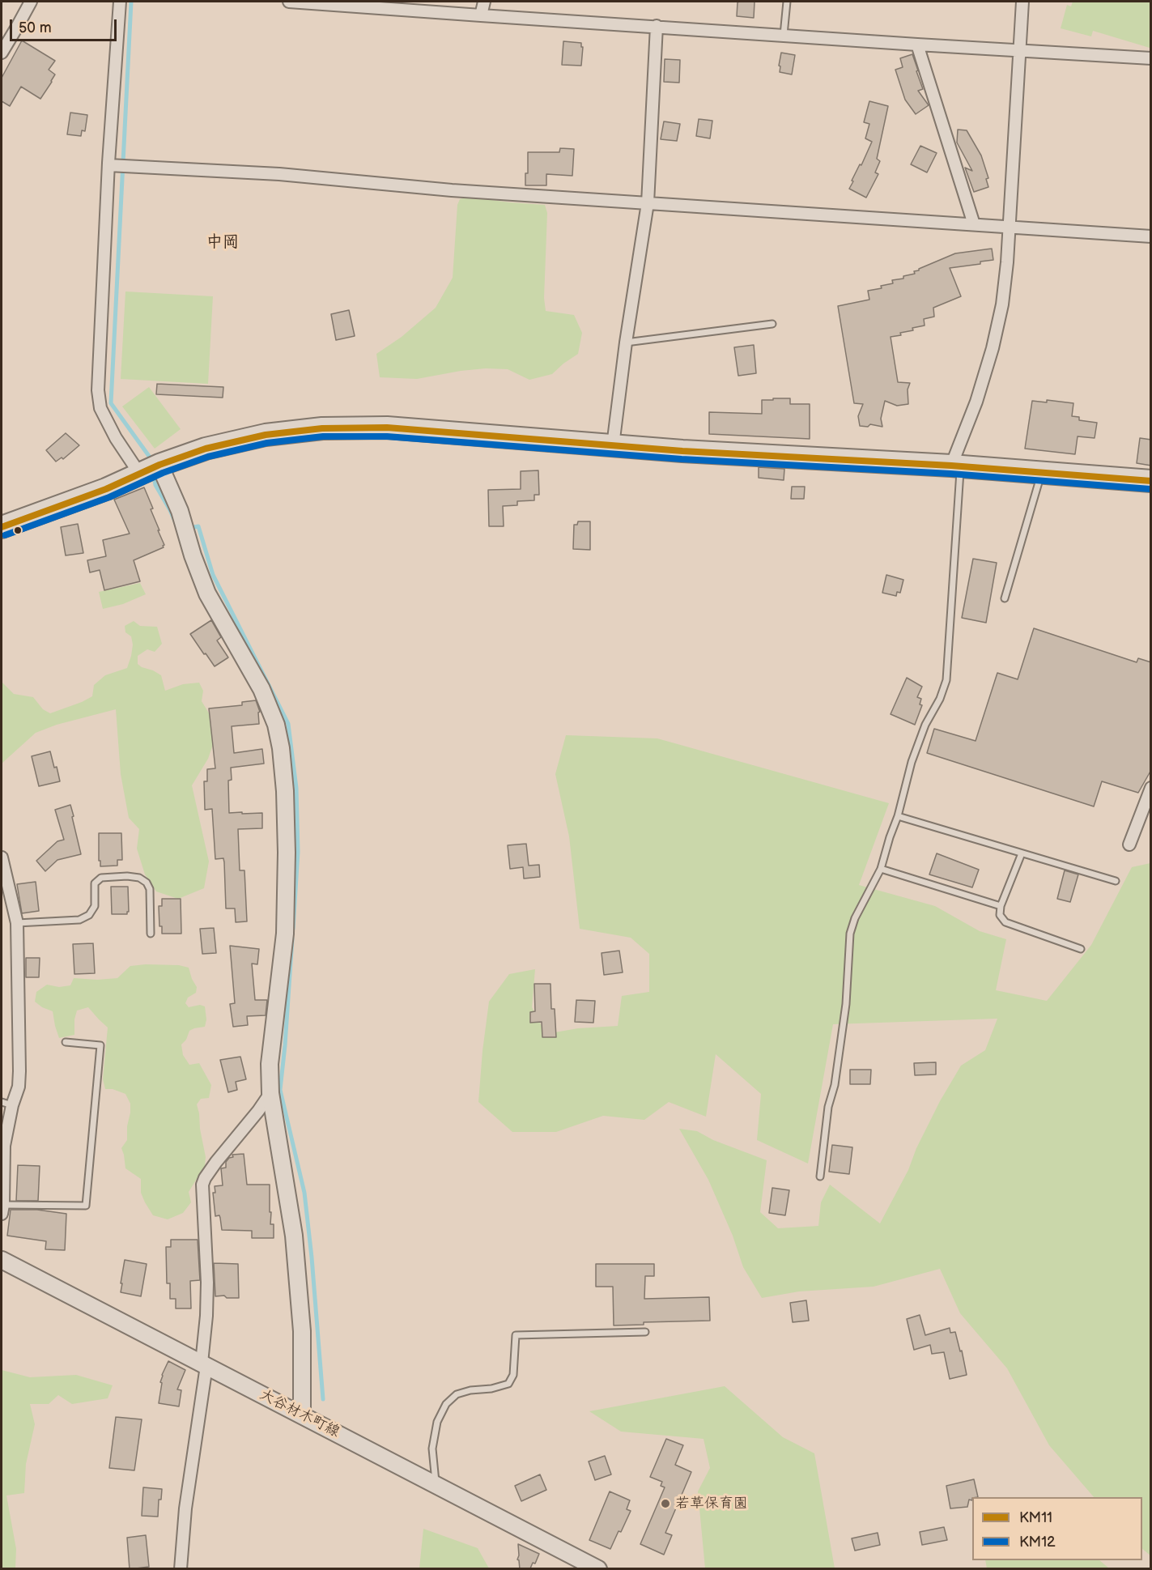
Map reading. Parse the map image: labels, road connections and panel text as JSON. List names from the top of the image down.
{
  "streets": {
    "street": ["大谷材木町線"]
  },
  "districts": ["中岡"],
  "places": ["若草保育園"],
  "lines": ["transit line KM11", "transit line KM12"],
  "legend": ["KM11", "KM12"],
  "scale_bar": "50 m"
}
